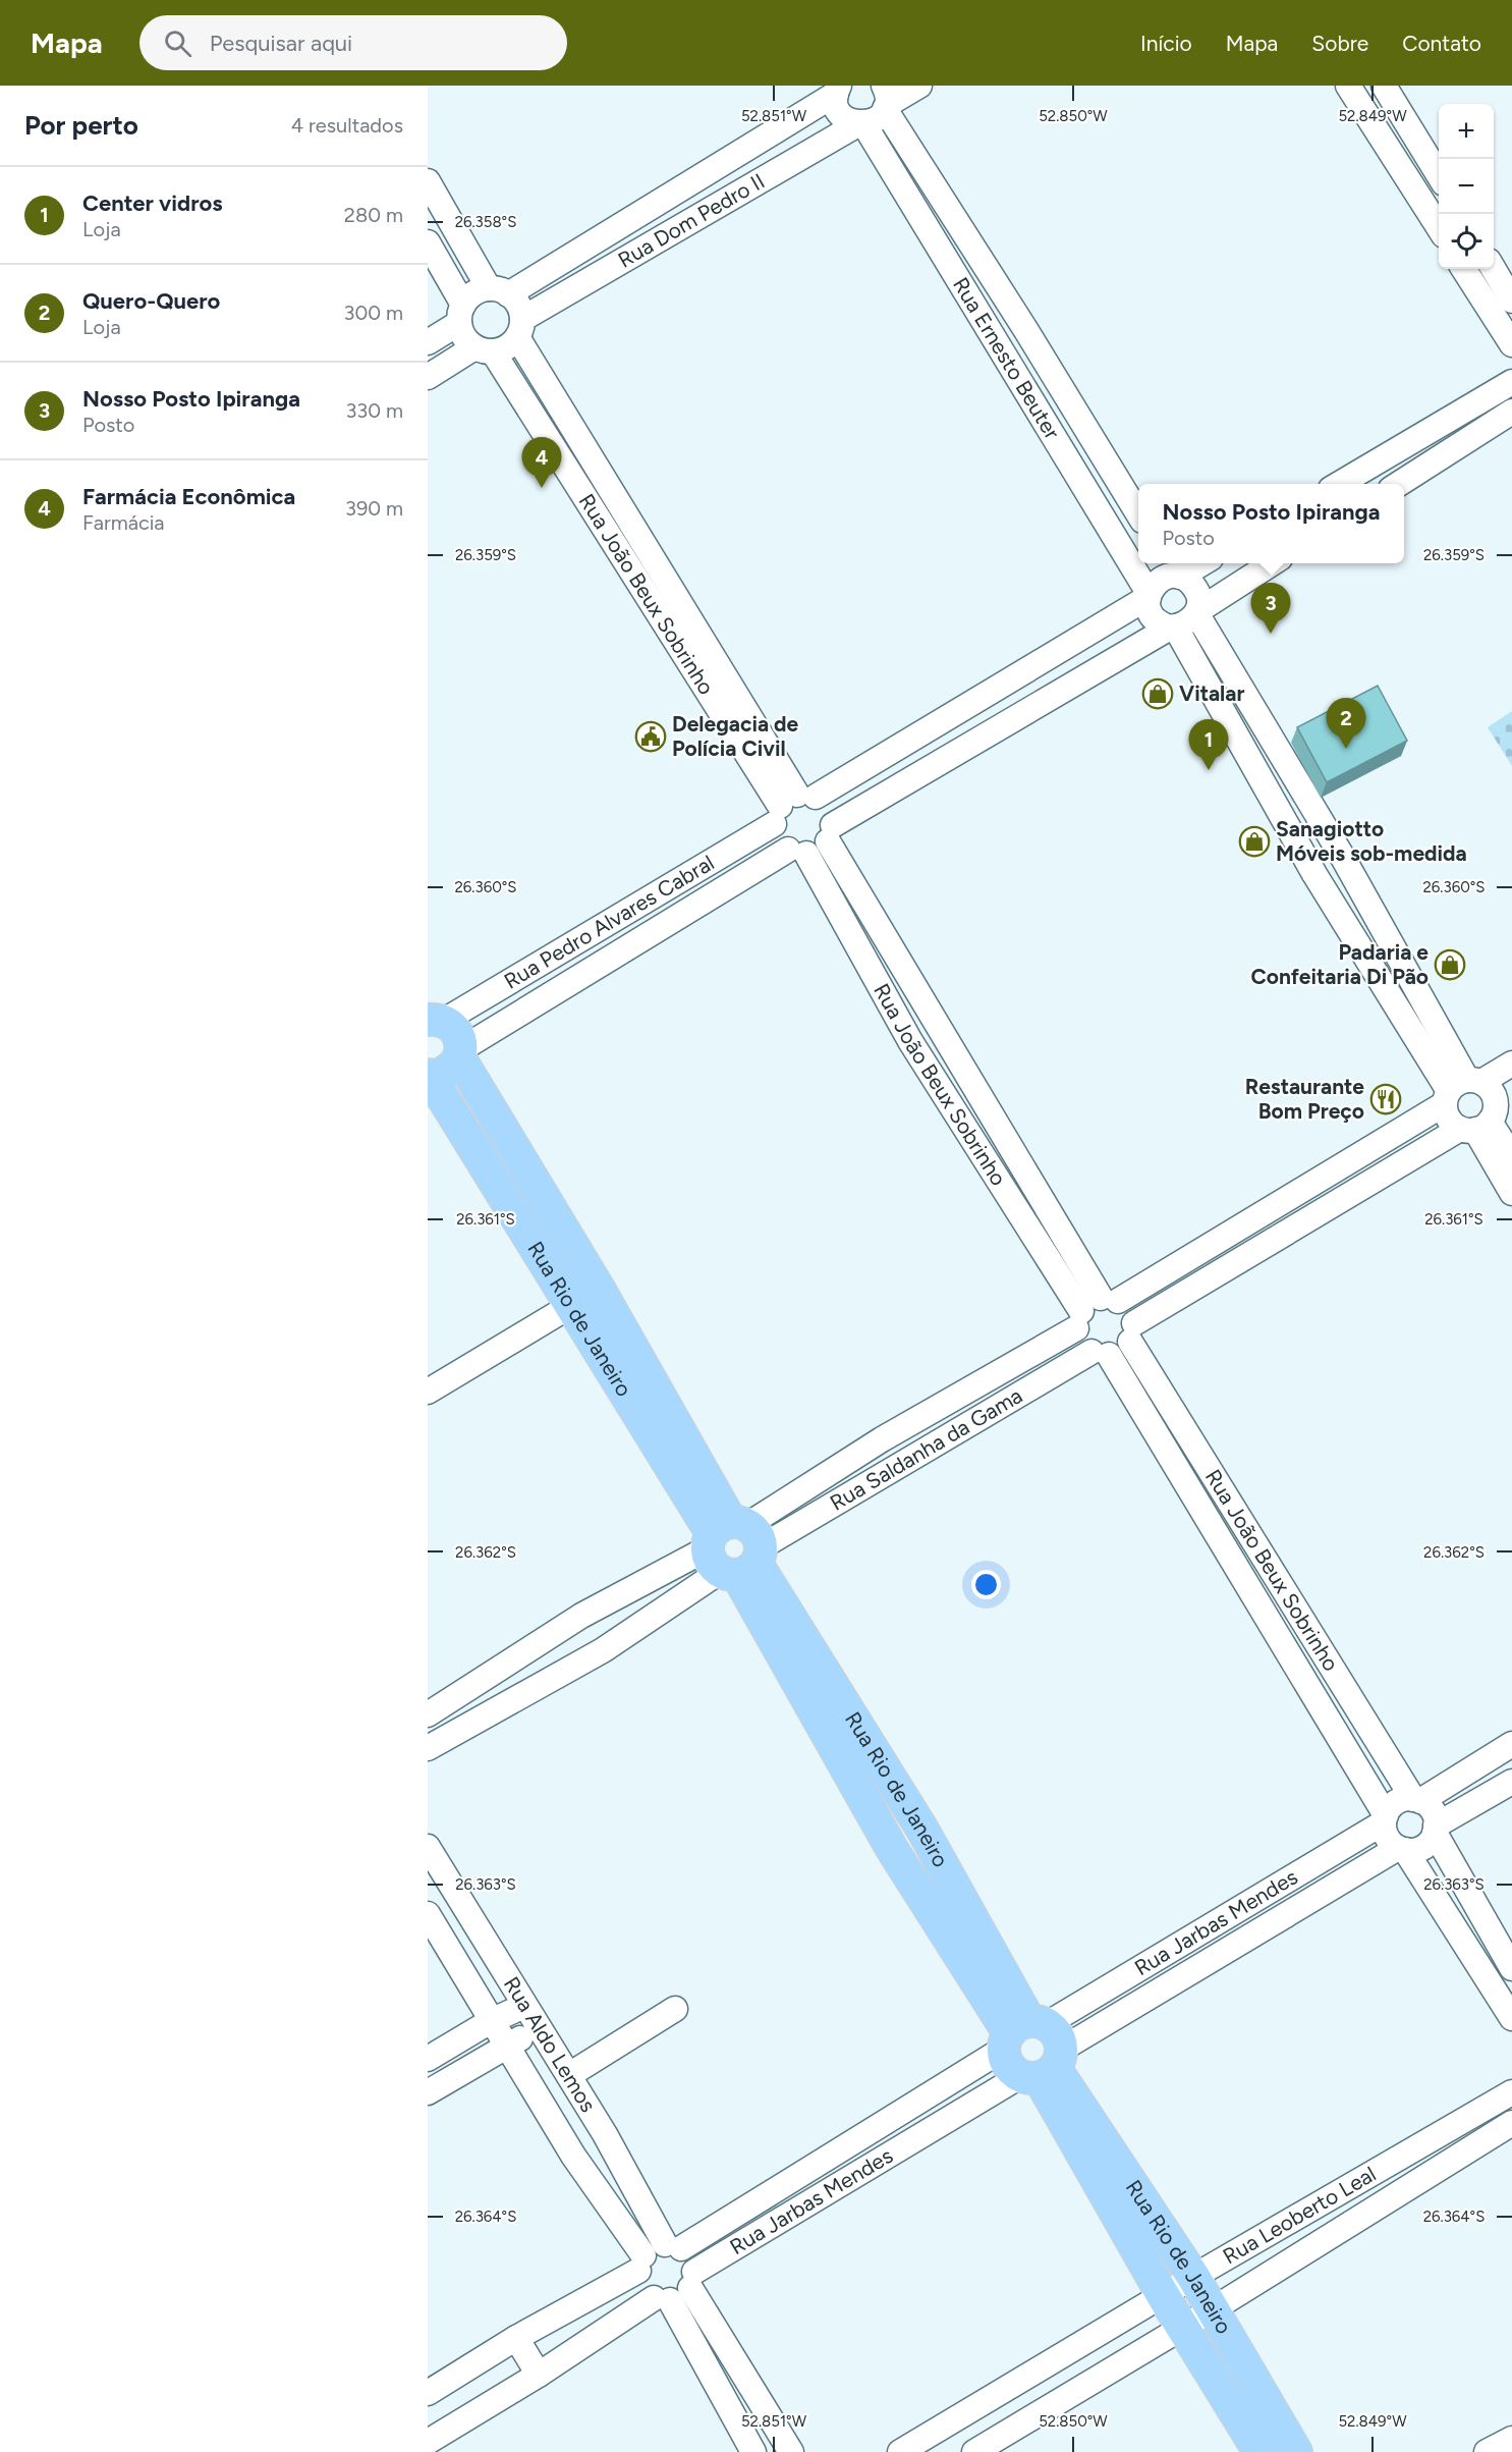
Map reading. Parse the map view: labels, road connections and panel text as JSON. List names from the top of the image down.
{
  "streets": {
    "main road": ["Rua Rio de Janeiro"],
    "street": [
      "Rua Dom Pedro II",
      "Rua Ernesto Beuter",
      "Rua João Beux Sobrinho",
      "Rua Pedro Alvares Cabral",
      "Rua Saldanha da Gama",
      "Rua Jarbas Mendes",
      "Rua Aldo Lemos",
      "Rua Leoberto Leal"
    ]
  },
  "crossings": [
    ["Rua Dom Pedro II", "Rua Ernesto Beuter"],
    ["Rua Dom Pedro II", "Rua João Beux Sobrinho"],
    ["Rua Ernesto Beuter", "Rua Pedro Alvares Cabral"],
    ["Rua João Beux Sobrinho", "Rua Pedro Alvares Cabral"],
    ["Rua João Beux Sobrinho", "Rua Saldanha da Gama"],
    ["Rua João Beux Sobrinho", "Rua Jarbas Mendes"],
    ["Rua Pedro Alvares Cabral", "Rua Rio de Janeiro"],
    ["Rua Rio de Janeiro", "Rua Saldanha da Gama"],
    ["Rua Rio de Janeiro", "Rua Jarbas Mendes"],
    ["Rua Rio de Janeiro", "Rua Leoberto Leal"],
    ["Rua Jarbas Mendes", "Rua Aldo Lemos"]
  ],
  "places": {
    "shop": ["Vitalar", "Sanagiotto Móveis sob-medida", "Padaria e Confeitaria Di Pão"],
    "public building": ["Delegacia de Polícia Civil"],
    "restaurant": ["Restaurante Bom Preço"]
  },
  "page": {
    "header": "Mapa",
    "search": "Pesquisar aqui",
    "nav": [
      "Início",
      "Mapa",
      "Sobre",
      "Contato"
    ],
    "heading": ["Por perto", "4 resultados"],
    "map_buttons": ["+", "−"],
    "list": [
      {
        "mark": "1",
        "name": "Center vidros",
        "note": "Loja",
        "value": "280 m"
      },
      {
        "mark": "2",
        "name": "Quero-Quero",
        "note": "Loja",
        "value": "300 m"
      },
      {
        "mark": "3",
        "name": "Nosso Posto Ipiranga",
        "note": "Posto",
        "value": "330 m"
      },
      {
        "mark": "4",
        "name": "Farmácia Econômica",
        "note": "Farmácia",
        "value": "390 m"
      }
    ],
    "pins": [
      "4",
      "3",
      "2",
      "1"
    ],
    "popup": ["Nosso Posto Ipiranga", "Posto"]
  },
  "coordinates": [
    "52.851°W",
    "52.850°W",
    "52.849°W",
    "26.358°S",
    "26.359°S",
    "26.360°S",
    "26.361°S",
    "26.362°S",
    "26.363°S",
    "26.364°S"
  ]
}
